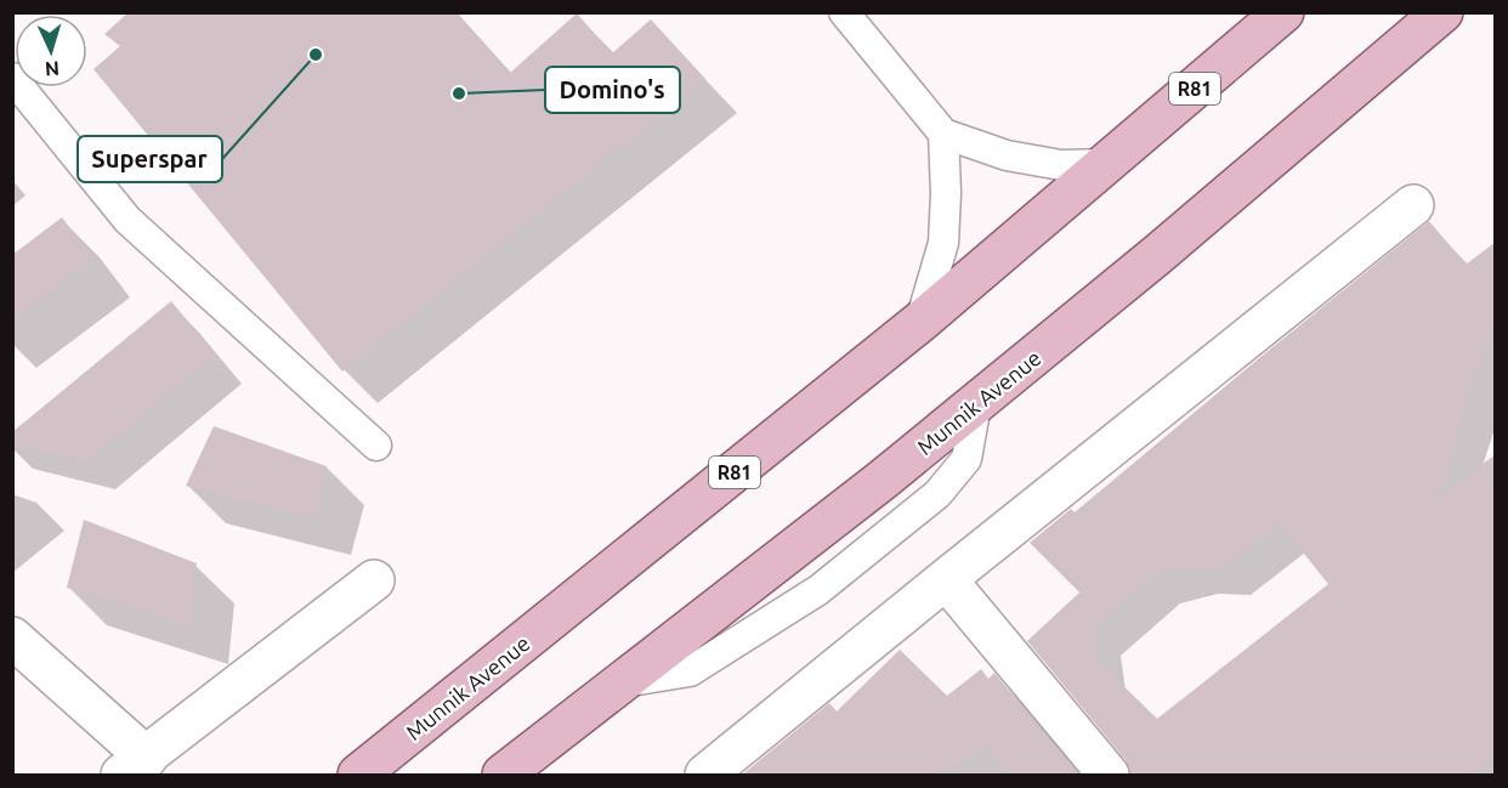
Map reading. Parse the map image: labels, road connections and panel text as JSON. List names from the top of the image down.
{
  "streets": {
    "main road": ["R81", "Munnik Avenue"]
  },
  "places": ["Superspar", "Domino's"],
  "north": "bottom"
}
